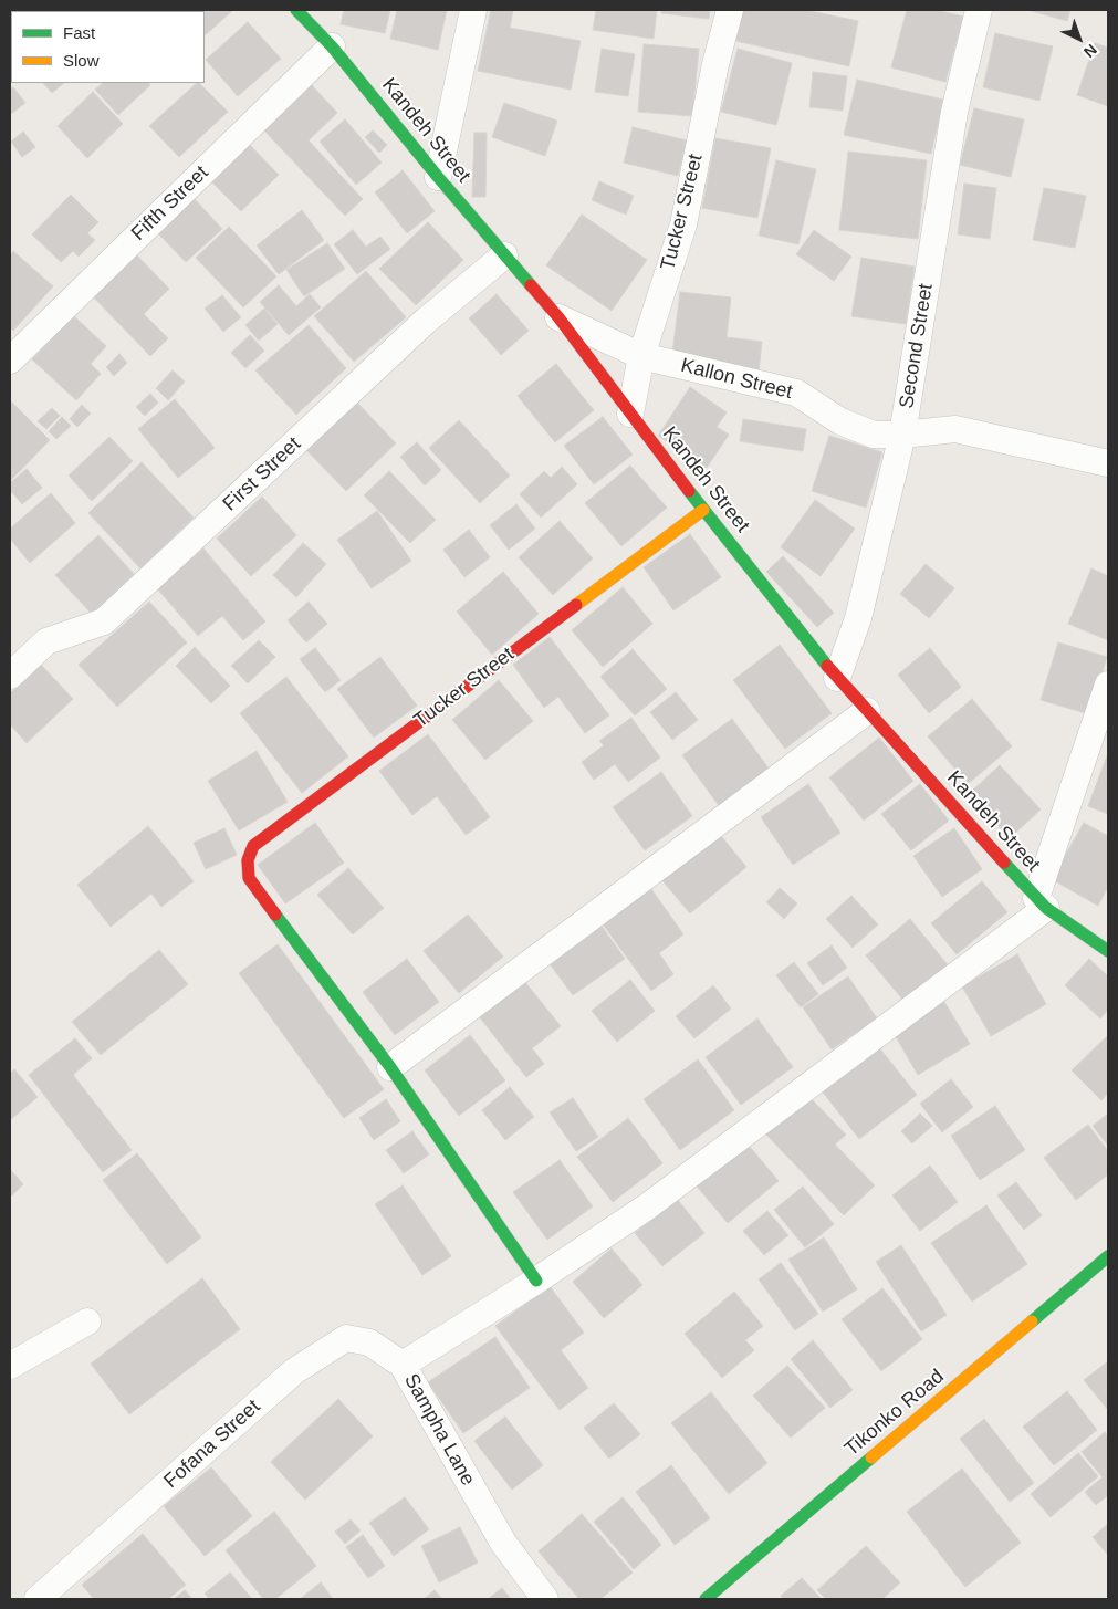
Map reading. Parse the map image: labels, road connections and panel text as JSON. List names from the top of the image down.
{
  "streets": {
    "street": [
      "Kandeh Street",
      "Fifth Street",
      "Tucker Street",
      "Second Street",
      "Kallon Street",
      "First Street",
      "Tikonko Road",
      "Sampha Lane",
      "Fofana Street"
    ]
  },
  "crossings": [
    ["Kandeh Street", "Fifth Street"],
    ["Kandeh Street", "Tucker Street"],
    ["Kandeh Street", "Second Street"],
    ["Kandeh Street", "Kallon Street"],
    ["Kandeh Street", "First Street"],
    ["Kandeh Street", "Sampha Lane"],
    ["Tucker Street", "Kallon Street"],
    ["Second Street", "Kallon Street"],
    ["Sampha Lane", "Fofana Street"]
  ],
  "legend": ["Fast", "Slow"],
  "north": "bottom right"
}
